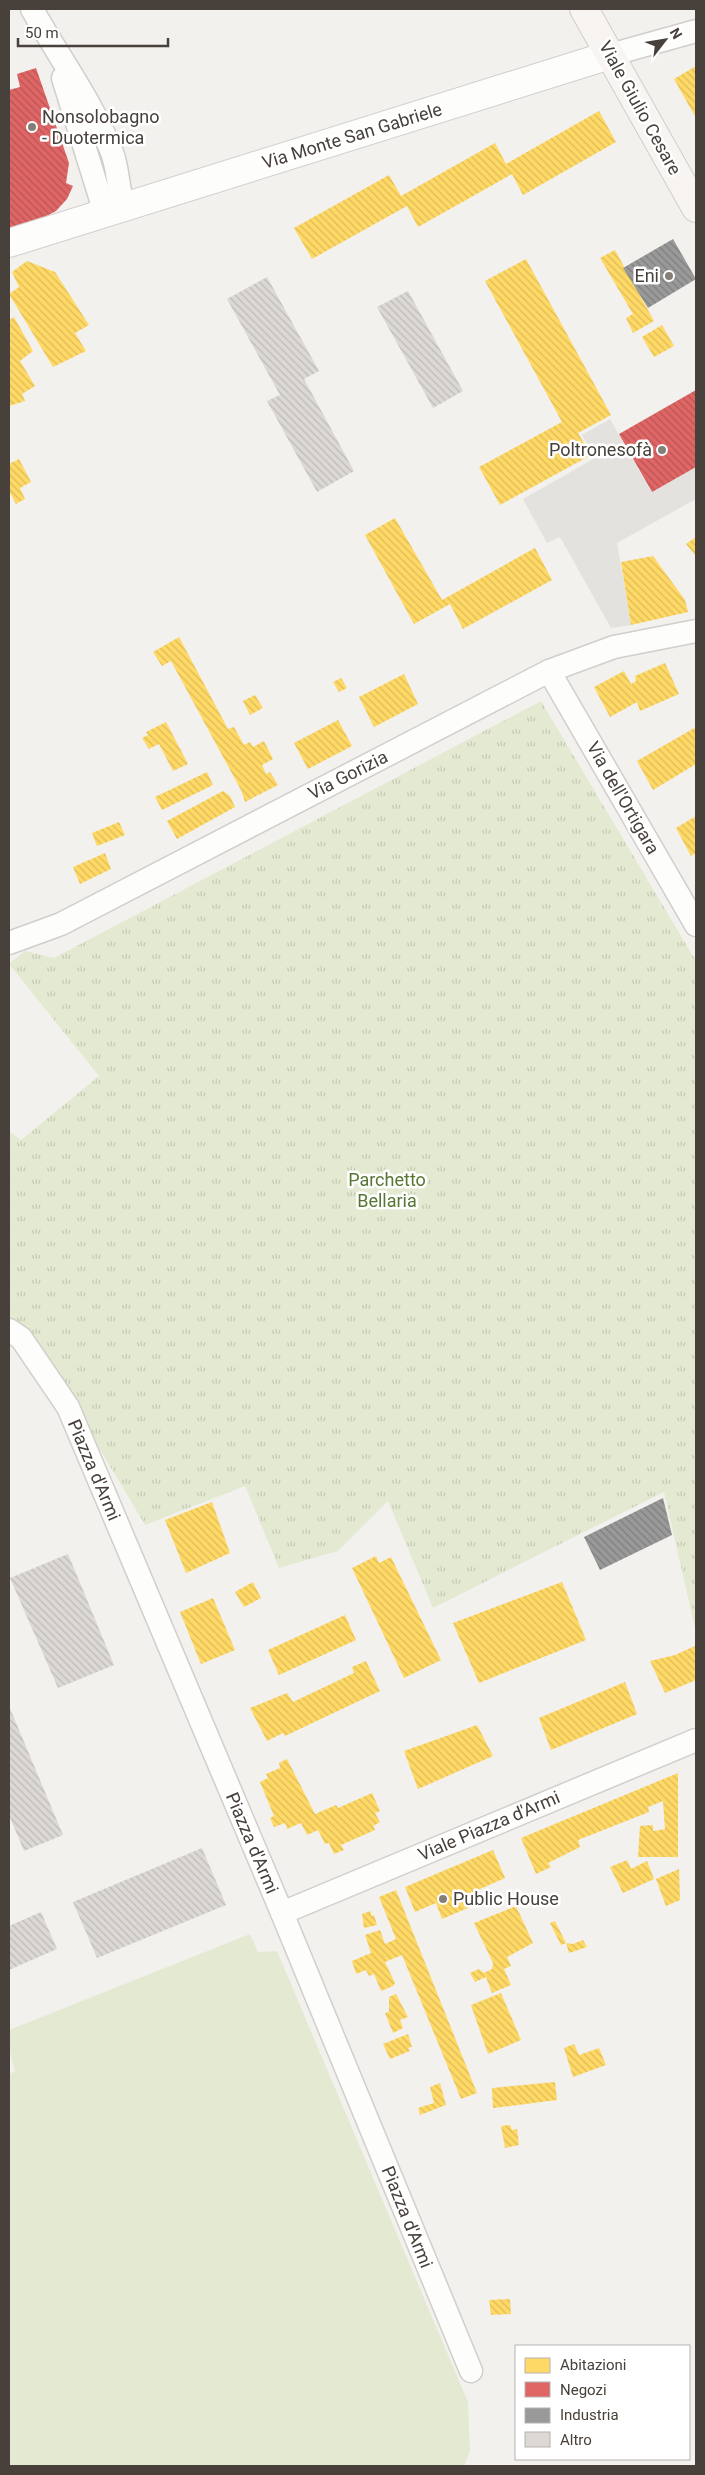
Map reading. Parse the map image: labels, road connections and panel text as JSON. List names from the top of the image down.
{
  "streets": {
    "main road": ["Viale Giulio Cesare"],
    "street": [
      "Via Monte San Gabriele",
      "Via Gorizia",
      "Via dell'Ortigara",
      "Piazza d'Armi",
      "Viale Piazza d'Armi"
    ]
  },
  "crossings": [
    ["Viale Giulio Cesare", "Via Monte San Gabriele"],
    ["Via Gorizia", "Via dell'Ortigara"],
    ["Piazza d'Armi", "Viale Piazza d'Armi"]
  ],
  "parks": ["Parchetto Bellaria"],
  "places": [
    "Nonsolobagno - Duotermica",
    "Eni",
    "Poltronesofà",
    "Public House"
  ],
  "legend": [
    "Abitazioni",
    "Negozi",
    "Industria",
    "Altro"
  ],
  "scale_bar": "50 m",
  "north": "top right"
}
